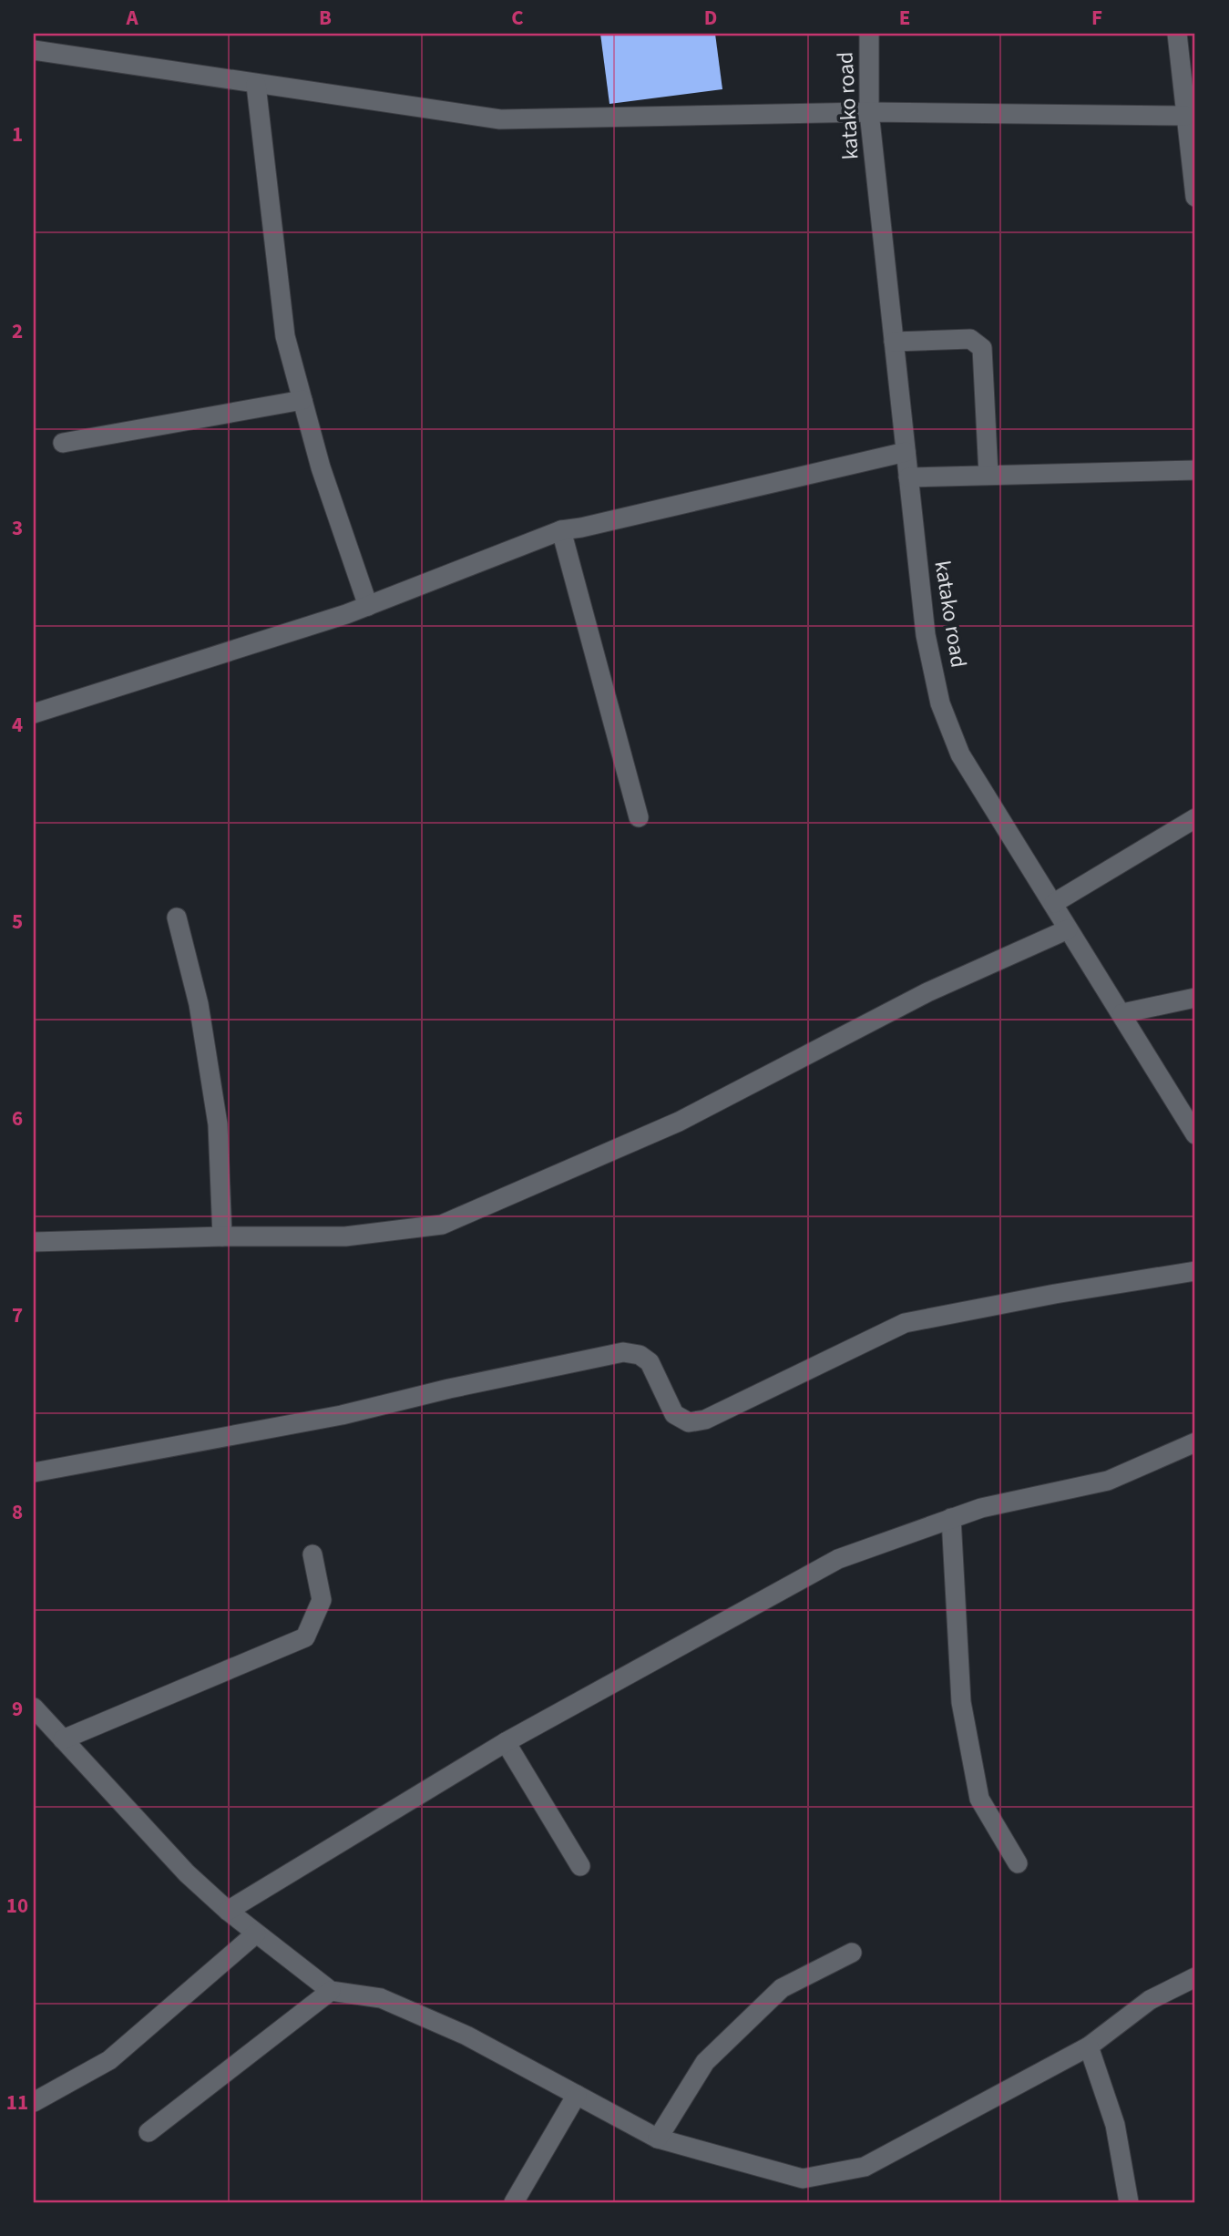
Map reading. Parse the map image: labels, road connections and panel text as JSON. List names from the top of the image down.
{
  "streets": {
    "street": ["katako road"]
  },
  "grid": {
    "columns": [
      "A",
      "B",
      "C",
      "D",
      "E",
      "F"
    ],
    "rows": [
      "1",
      "2",
      "3",
      "4",
      "5",
      "6",
      "7",
      "8",
      "9",
      "10",
      "11"
    ]
  }
}
